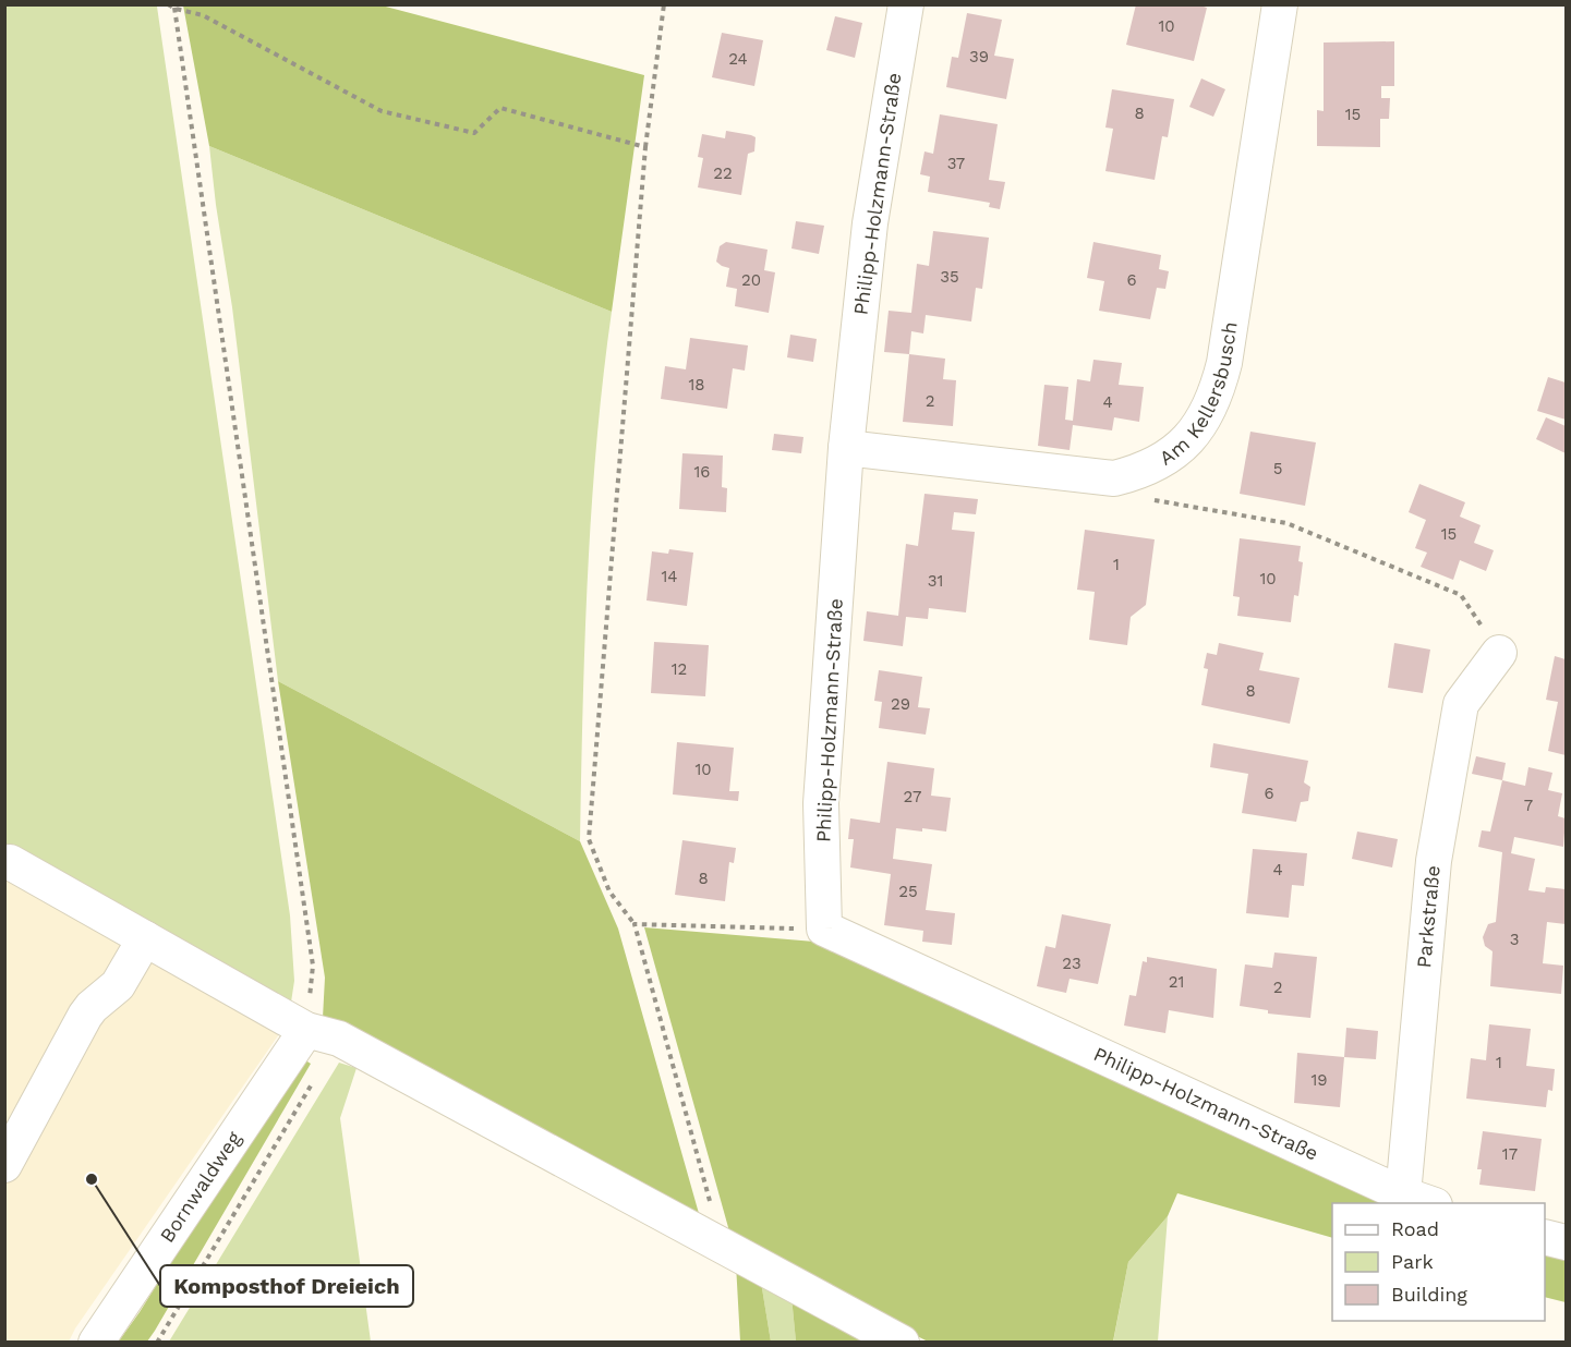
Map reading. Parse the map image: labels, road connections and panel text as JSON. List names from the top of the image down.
{
  "streets": {
    "street": [
      "Philipp-Holzmann-Straße",
      "Am Kellersbusch",
      "Parkstraße",
      "Bornwaldweg"
    ]
  },
  "crossings": [
    ["Philipp-Holzmann-Straße", "Am Kellersbusch"],
    ["Philipp-Holzmann-Straße", "Parkstraße"]
  ],
  "places": ["Komposthof Dreieich"],
  "house_numbers": [
    "10",
    "39",
    "24",
    "8",
    "15",
    "37",
    "22",
    "35",
    "20",
    "6",
    "18",
    "2",
    "4",
    "5",
    "16",
    "15",
    "1",
    "14",
    "10",
    "31",
    "12",
    "8",
    "29",
    "10",
    "6",
    "27",
    "7",
    "4",
    "8",
    "25",
    "3",
    "23",
    "21",
    "2",
    "1",
    "19",
    "17"
  ],
  "legend": ["Road", "Park", "Building"]
}
